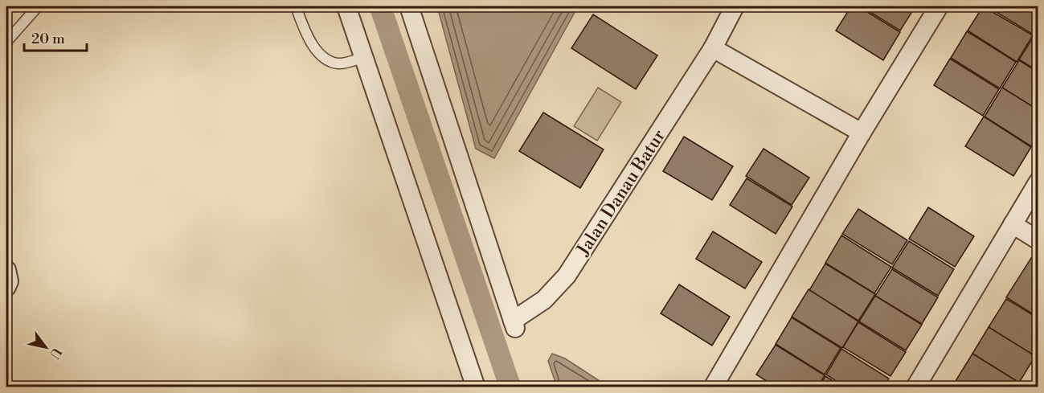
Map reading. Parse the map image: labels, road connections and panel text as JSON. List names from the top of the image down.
{
  "streets": {
    "street": ["Jalan Danau Batur"]
  },
  "scale_bar": "20 m",
  "north": "bottom right"
}
